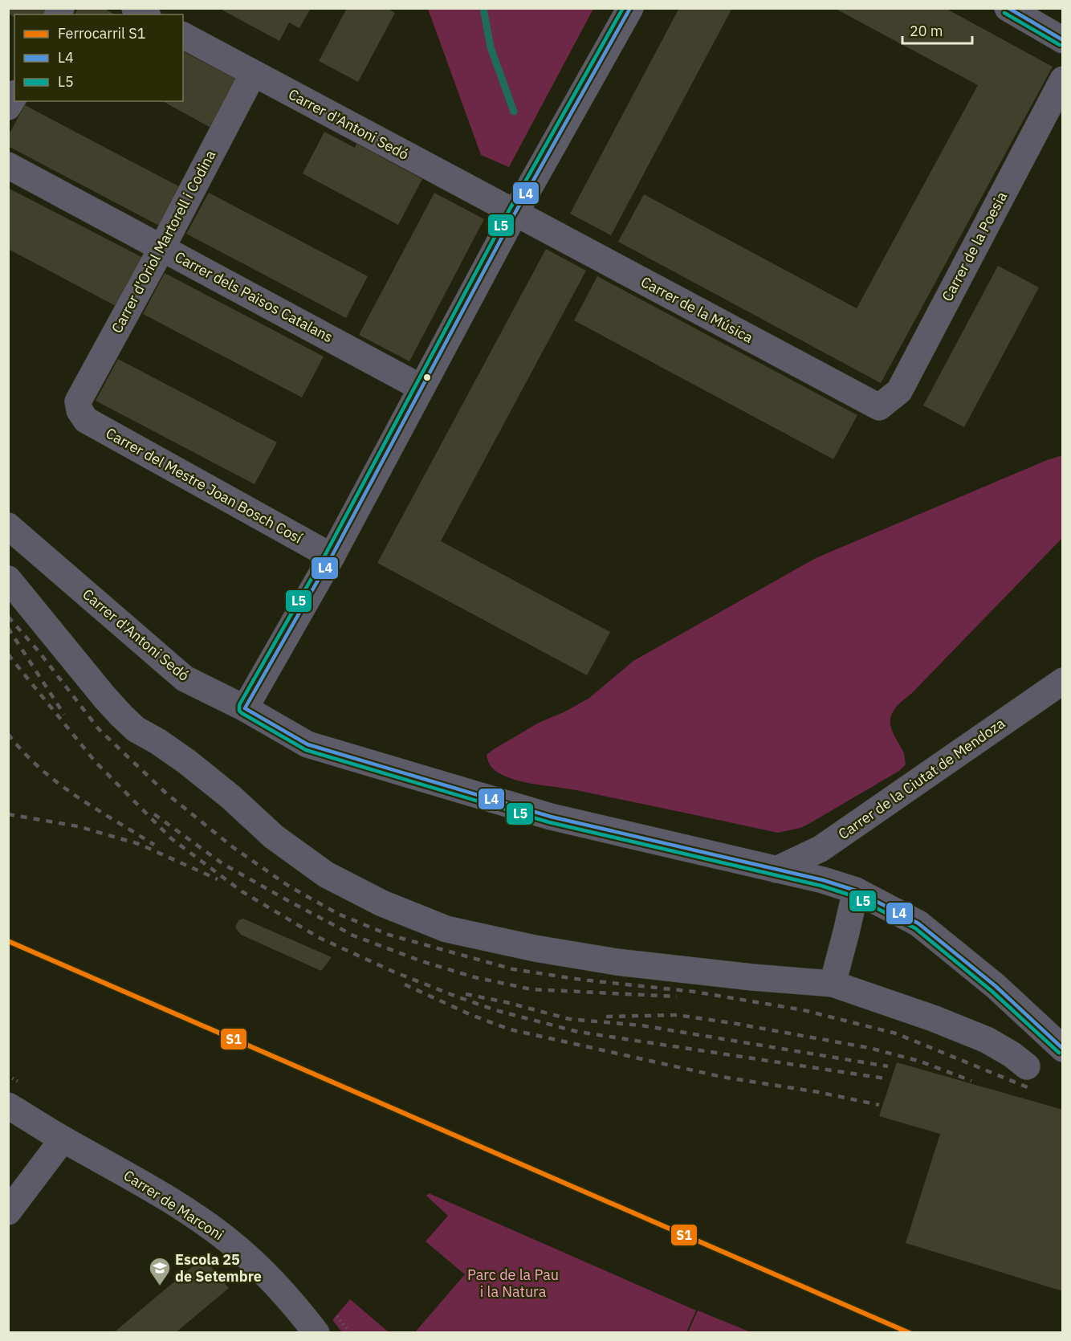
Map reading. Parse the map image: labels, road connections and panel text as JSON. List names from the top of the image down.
{
  "streets": {
    "street": [
      "Carrer d'Antoni Sedó",
      "Carrer d'Oriol Martorell i Codina",
      "Carrer de la Poesia",
      "Carrer dels Països Catalans",
      "Carrer de la Música",
      "Carrer del Mestre Joan Bosch Cosí",
      "Carrer de la Ciutat de Mendoza",
      "Carrer de Marconi"
    ]
  },
  "crossings": [
    ["Carrer d'Antoni Sedó", "Carrer d'Oriol Martorell i Codina"],
    ["Carrer d'Antoni Sedó", "Carrer de la Música"],
    ["Carrer d'Antoni Sedó", "Carrer de la Ciutat de Mendoza"],
    ["Carrer d'Oriol Martorell i Codina", "Carrer dels Països Catalans"],
    ["Carrer d'Oriol Martorell i Codina", "Carrer del Mestre Joan Bosch Cosí"],
    ["Carrer de la Poesia", "Carrer de la Música"]
  ],
  "parks": ["Parc de la Pau i la Natura"],
  "places": {
    "school or university": ["Escola 25 de Setembre"]
  },
  "lines": ["transit line L4", "transit line L5", "rail line S1"],
  "legend": ["Ferrocarril S1", "L4", "L5"],
  "scale_bar": "20 m"
}
